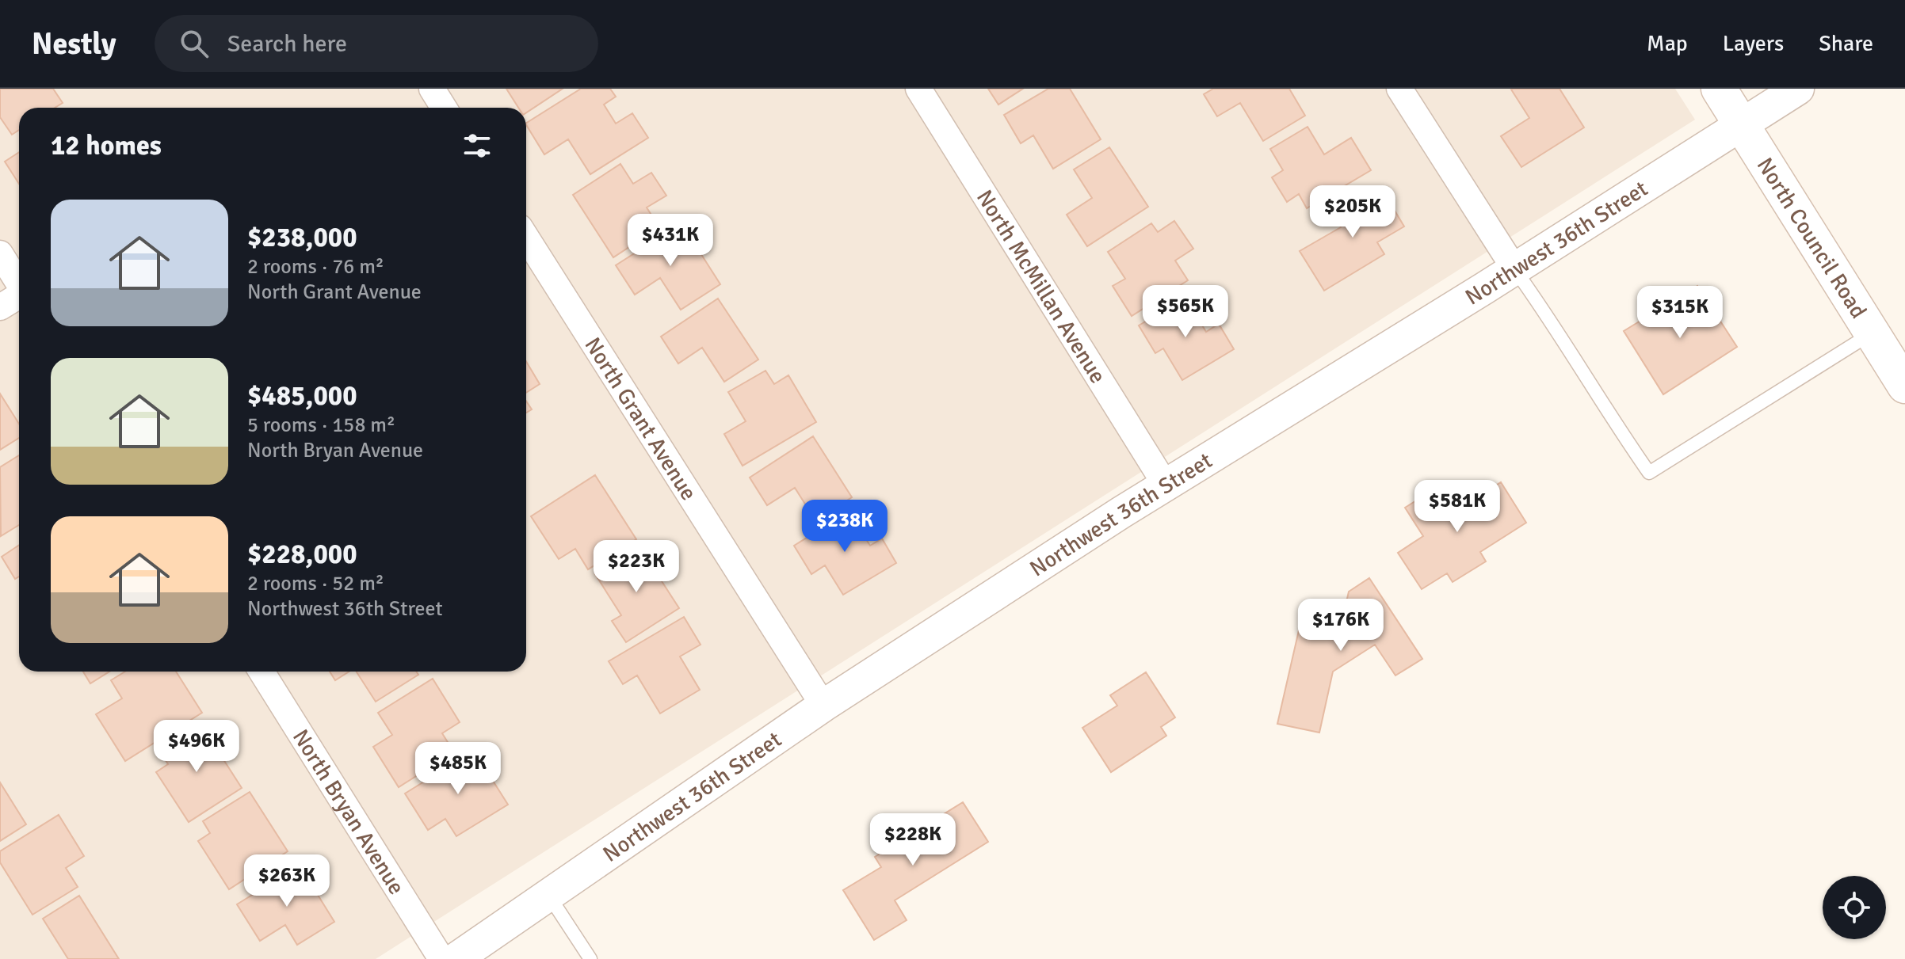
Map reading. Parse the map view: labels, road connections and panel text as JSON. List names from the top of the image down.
{
  "streets": {
    "main road": ["North Council Road"],
    "street": [
      "Northwest 36th Street",
      "North McMillan Avenue",
      "North Grant Avenue",
      "North Bryan Avenue"
    ]
  },
  "crossings": [
    ["North Council Road", "Northwest 36th Street"],
    ["Northwest 36th Street", "North McMillan Avenue"],
    ["Northwest 36th Street", "North Grant Avenue"]
  ],
  "page": {
    "header": "Nestly",
    "search": "Search here",
    "nav": ["Map", "Layers", "Share"],
    "heading": "12 homes",
    "list": [
      {
        "name": "$238,000",
        "note": "2 rooms · 76 m² · North Grant Avenue"
      },
      {
        "name": "$485,000",
        "note": "5 rooms · 158 m² · North Bryan Avenue"
      },
      {
        "name": "$228,000",
        "note": "2 rooms · 52 m² · Northwest 36th Street"
      }
    ],
    "price": [
      "$205K",
      "$431K",
      "$565K",
      "$315K",
      "$581K",
      "$238K",
      "$223K",
      "$176K",
      "$496K",
      "$485K",
      "$228K",
      "$263K"
    ]
  }
}
